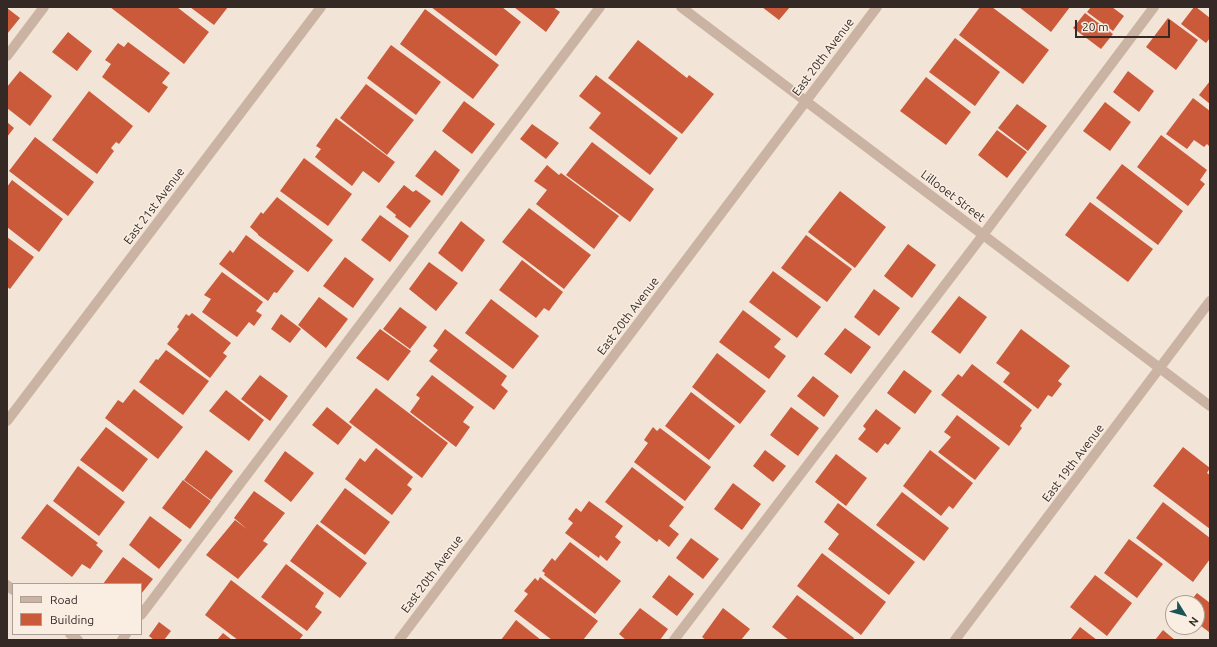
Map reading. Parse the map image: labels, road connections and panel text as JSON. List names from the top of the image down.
{
  "streets": {
    "street": [
      "East 20th Avenue",
      "Lillooet Street",
      "East 21st Avenue",
      "East 19th Avenue"
    ]
  },
  "crossings": [
    ["East 20th Avenue", "Lillooet Street"],
    ["Lillooet Street", "East 19th Avenue"]
  ],
  "legend": ["Road", "Building"],
  "scale_bar": "20 m",
  "north": "bottom right"
}
